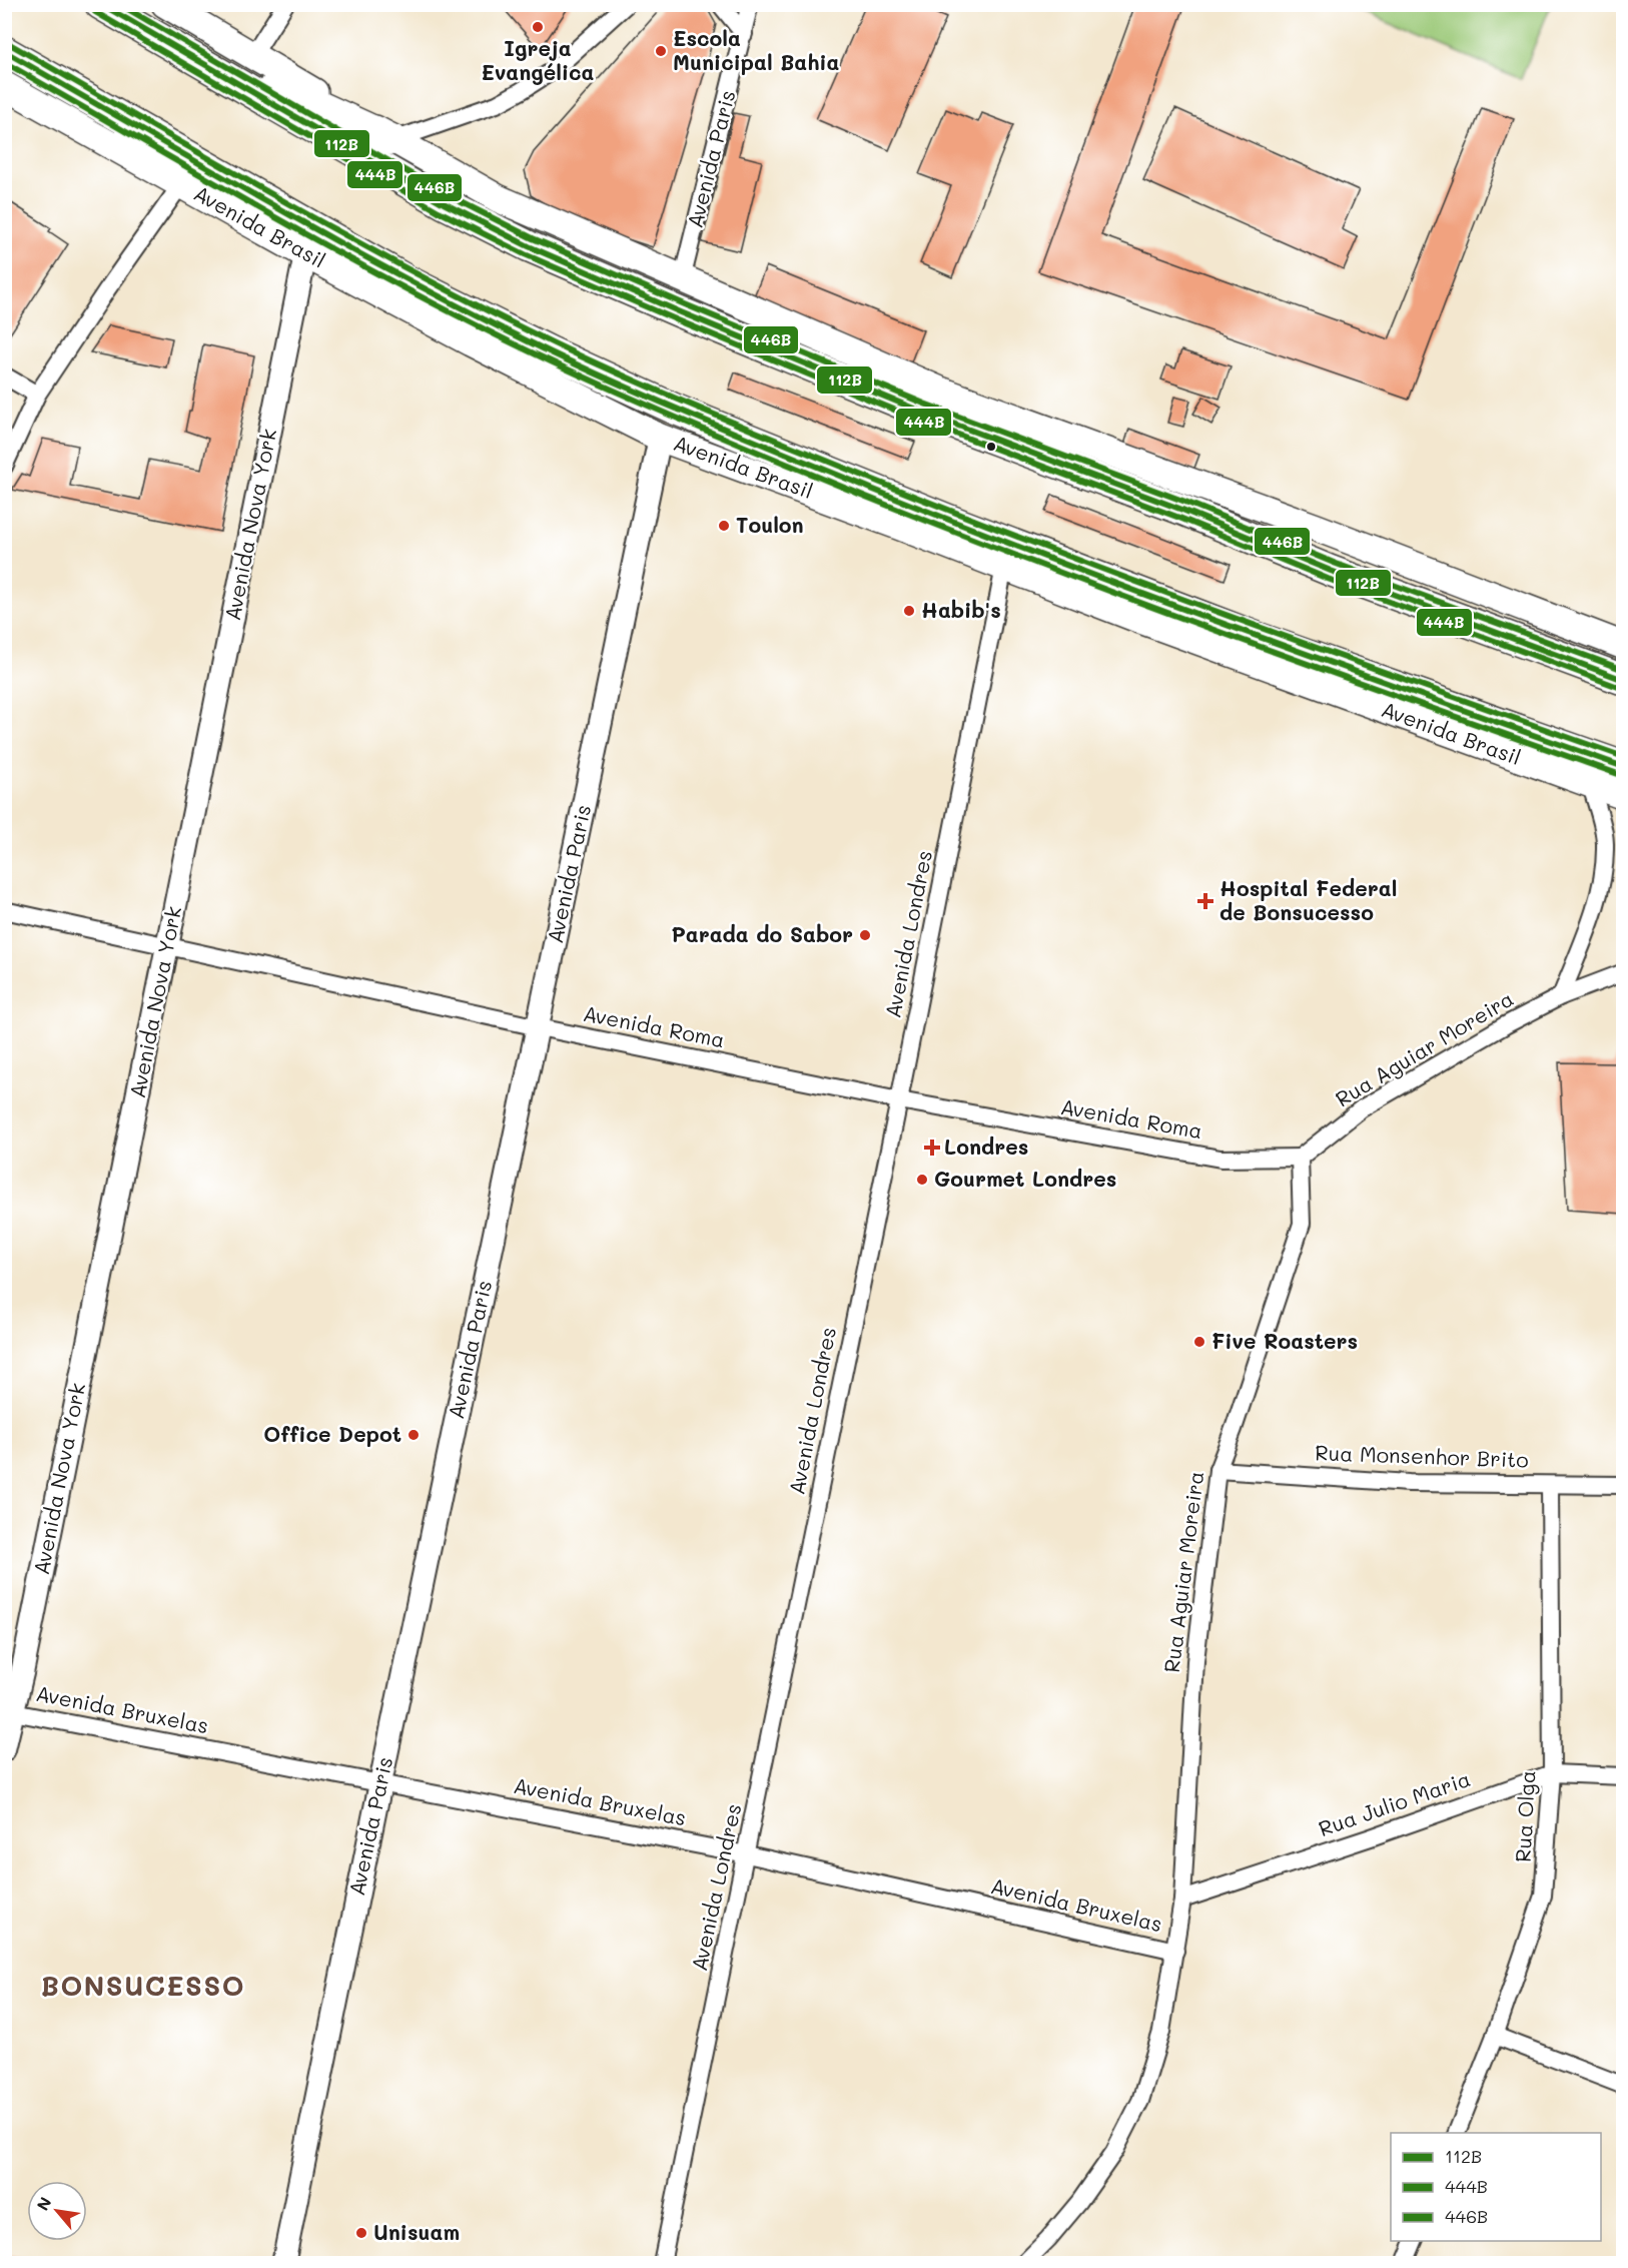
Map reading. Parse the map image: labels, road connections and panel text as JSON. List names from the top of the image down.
{
  "streets": {
    "highway": ["Avenida Brasil"],
    "main road": ["Avenida Paris", "Avenida Nova York"],
    "street": [
      "Avenida Londres",
      "Avenida Roma",
      "Rua Aguiar Moreira",
      "Rua Monsenhor Brito",
      "Avenida Bruxelas",
      "Rua Julio Maria",
      "Rua Olga"
    ]
  },
  "crossings": [
    ["Avenida Paris", "Avenida Brasil"],
    ["Avenida Paris", "Avenida Roma"],
    ["Avenida Paris", "Avenida Bruxelas"],
    ["Avenida Brasil", "Avenida Nova York"],
    ["Avenida Brasil", "Avenida Londres"],
    ["Avenida Nova York", "Avenida Roma"],
    ["Avenida Nova York", "Avenida Bruxelas"],
    ["Avenida Londres", "Avenida Roma"],
    ["Avenida Londres", "Avenida Bruxelas"],
    ["Avenida Roma", "Rua Aguiar Moreira"],
    ["Rua Aguiar Moreira", "Rua Monsenhor Brito"],
    ["Rua Aguiar Moreira", "Avenida Bruxelas"],
    ["Rua Aguiar Moreira", "Rua Julio Maria"],
    ["Rua Monsenhor Brito", "Rua Olga"],
    ["Rua Julio Maria", "Rua Olga"]
  ],
  "districts": ["BONSUCESSO"],
  "places": {
    "other": [
      "Igreja Evangélica",
      "Escola Municipal Bahia",
      "Toulon",
      "Habib's",
      "Parada do Sabor",
      "Gourmet Londres",
      "Five Roasters",
      "Office Depot",
      "Unisuam"
    ],
    "health": ["Hospital Federal de Bonsucesso", "Londres"]
  },
  "lines": ["transit line 112B", "transit line 446B", "transit line 444B"],
  "legend": ["112B", "444B", "446B"],
  "north": "top left"
}
